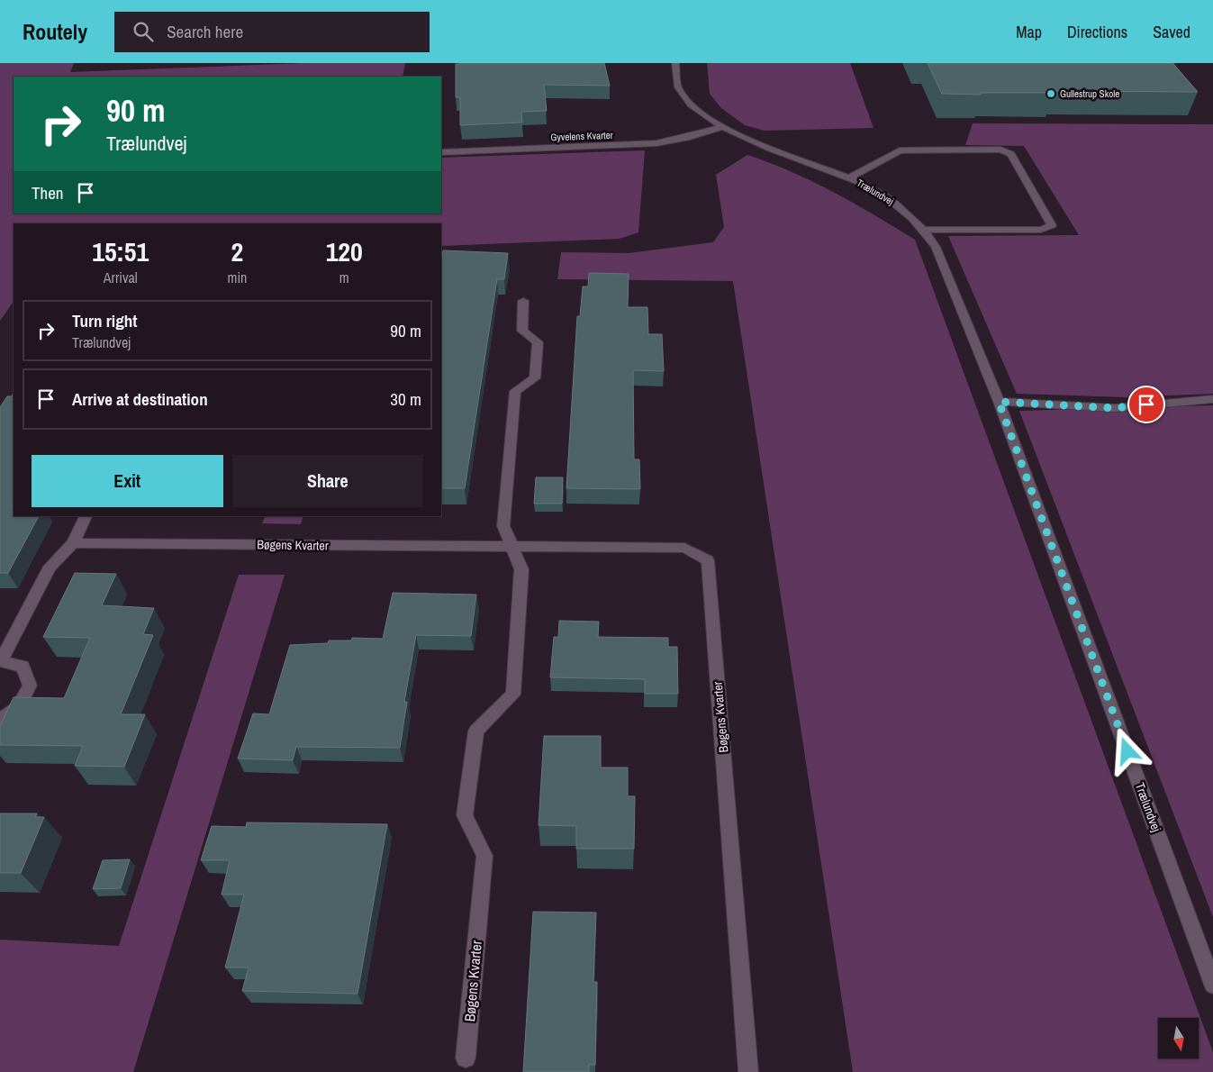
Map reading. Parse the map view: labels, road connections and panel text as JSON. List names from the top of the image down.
{
  "streets": {
    "street": ["Gyvelens Kvarter", "Trælundvej", "Bøgens Kvarter"]
  },
  "crossings": [
    ["Gyvelens Kvarter", "Trælundvej"]
  ],
  "places": ["Gullestrup Skole"],
  "north": "bottom",
  "page": {
    "header": "Routely",
    "search": "Search here",
    "nav": ["Map", "Directions", "Saved"],
    "turn": ["90 m", "Trælundvej"],
    "then": "Then",
    "eta": [
      "15:51",
      "Arrival",
      "2",
      "min",
      "120",
      "m"
    ],
    "list": [
      {
        "name": "Turn right",
        "note": "Trælundvej",
        "value": "90 m"
      },
      {
        "name": "Arrive at destination",
        "value": "30 m"
      }
    ],
    "buttons": ["Exit", "Share"]
  }
}
